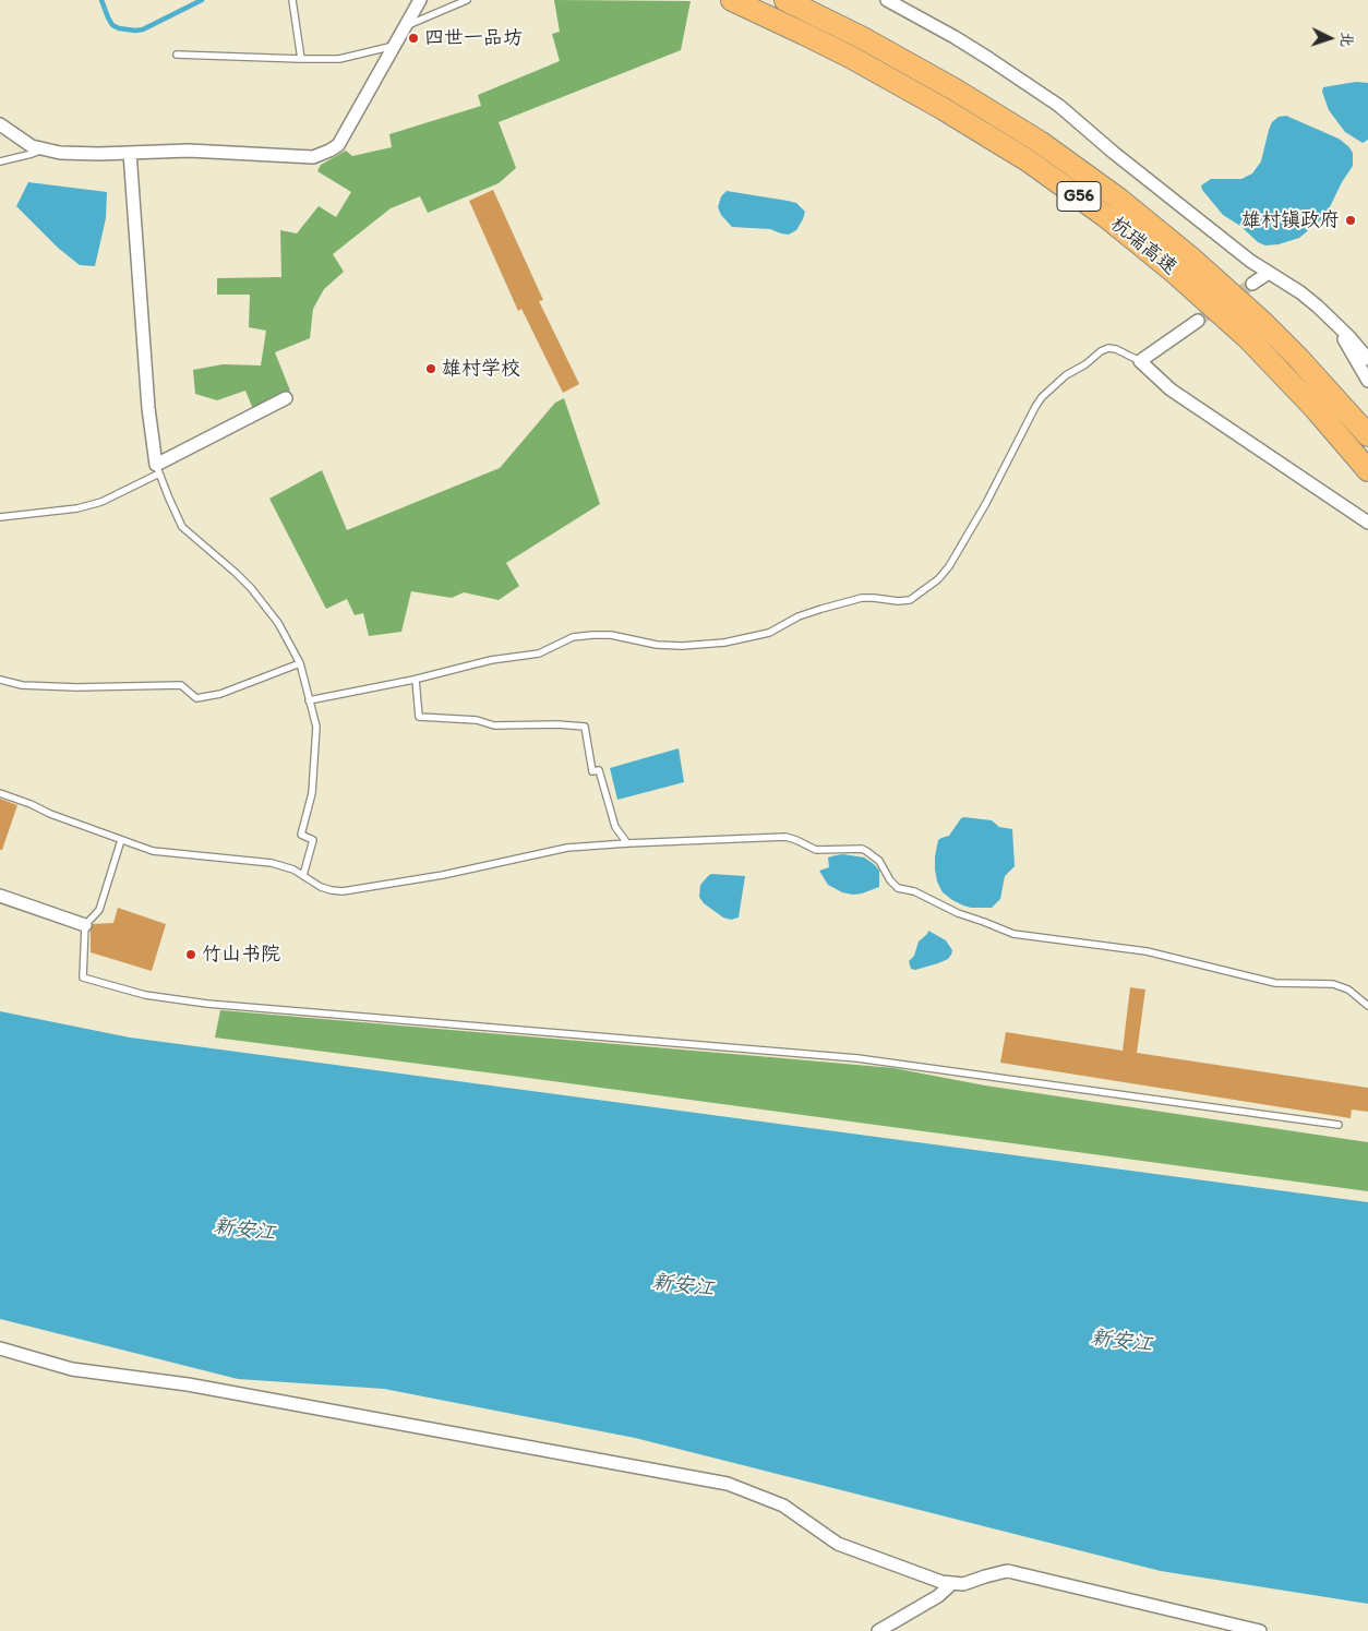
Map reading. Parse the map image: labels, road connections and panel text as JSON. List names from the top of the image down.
{
  "streets": {
    "highway": ["G56", "杭瑞高速"]
  },
  "water": ["新安江"],
  "places": [
    "四世一品坊",
    "雄村镇政府",
    "雄村学校",
    "竹山书院"
  ],
  "north": "right"
}
